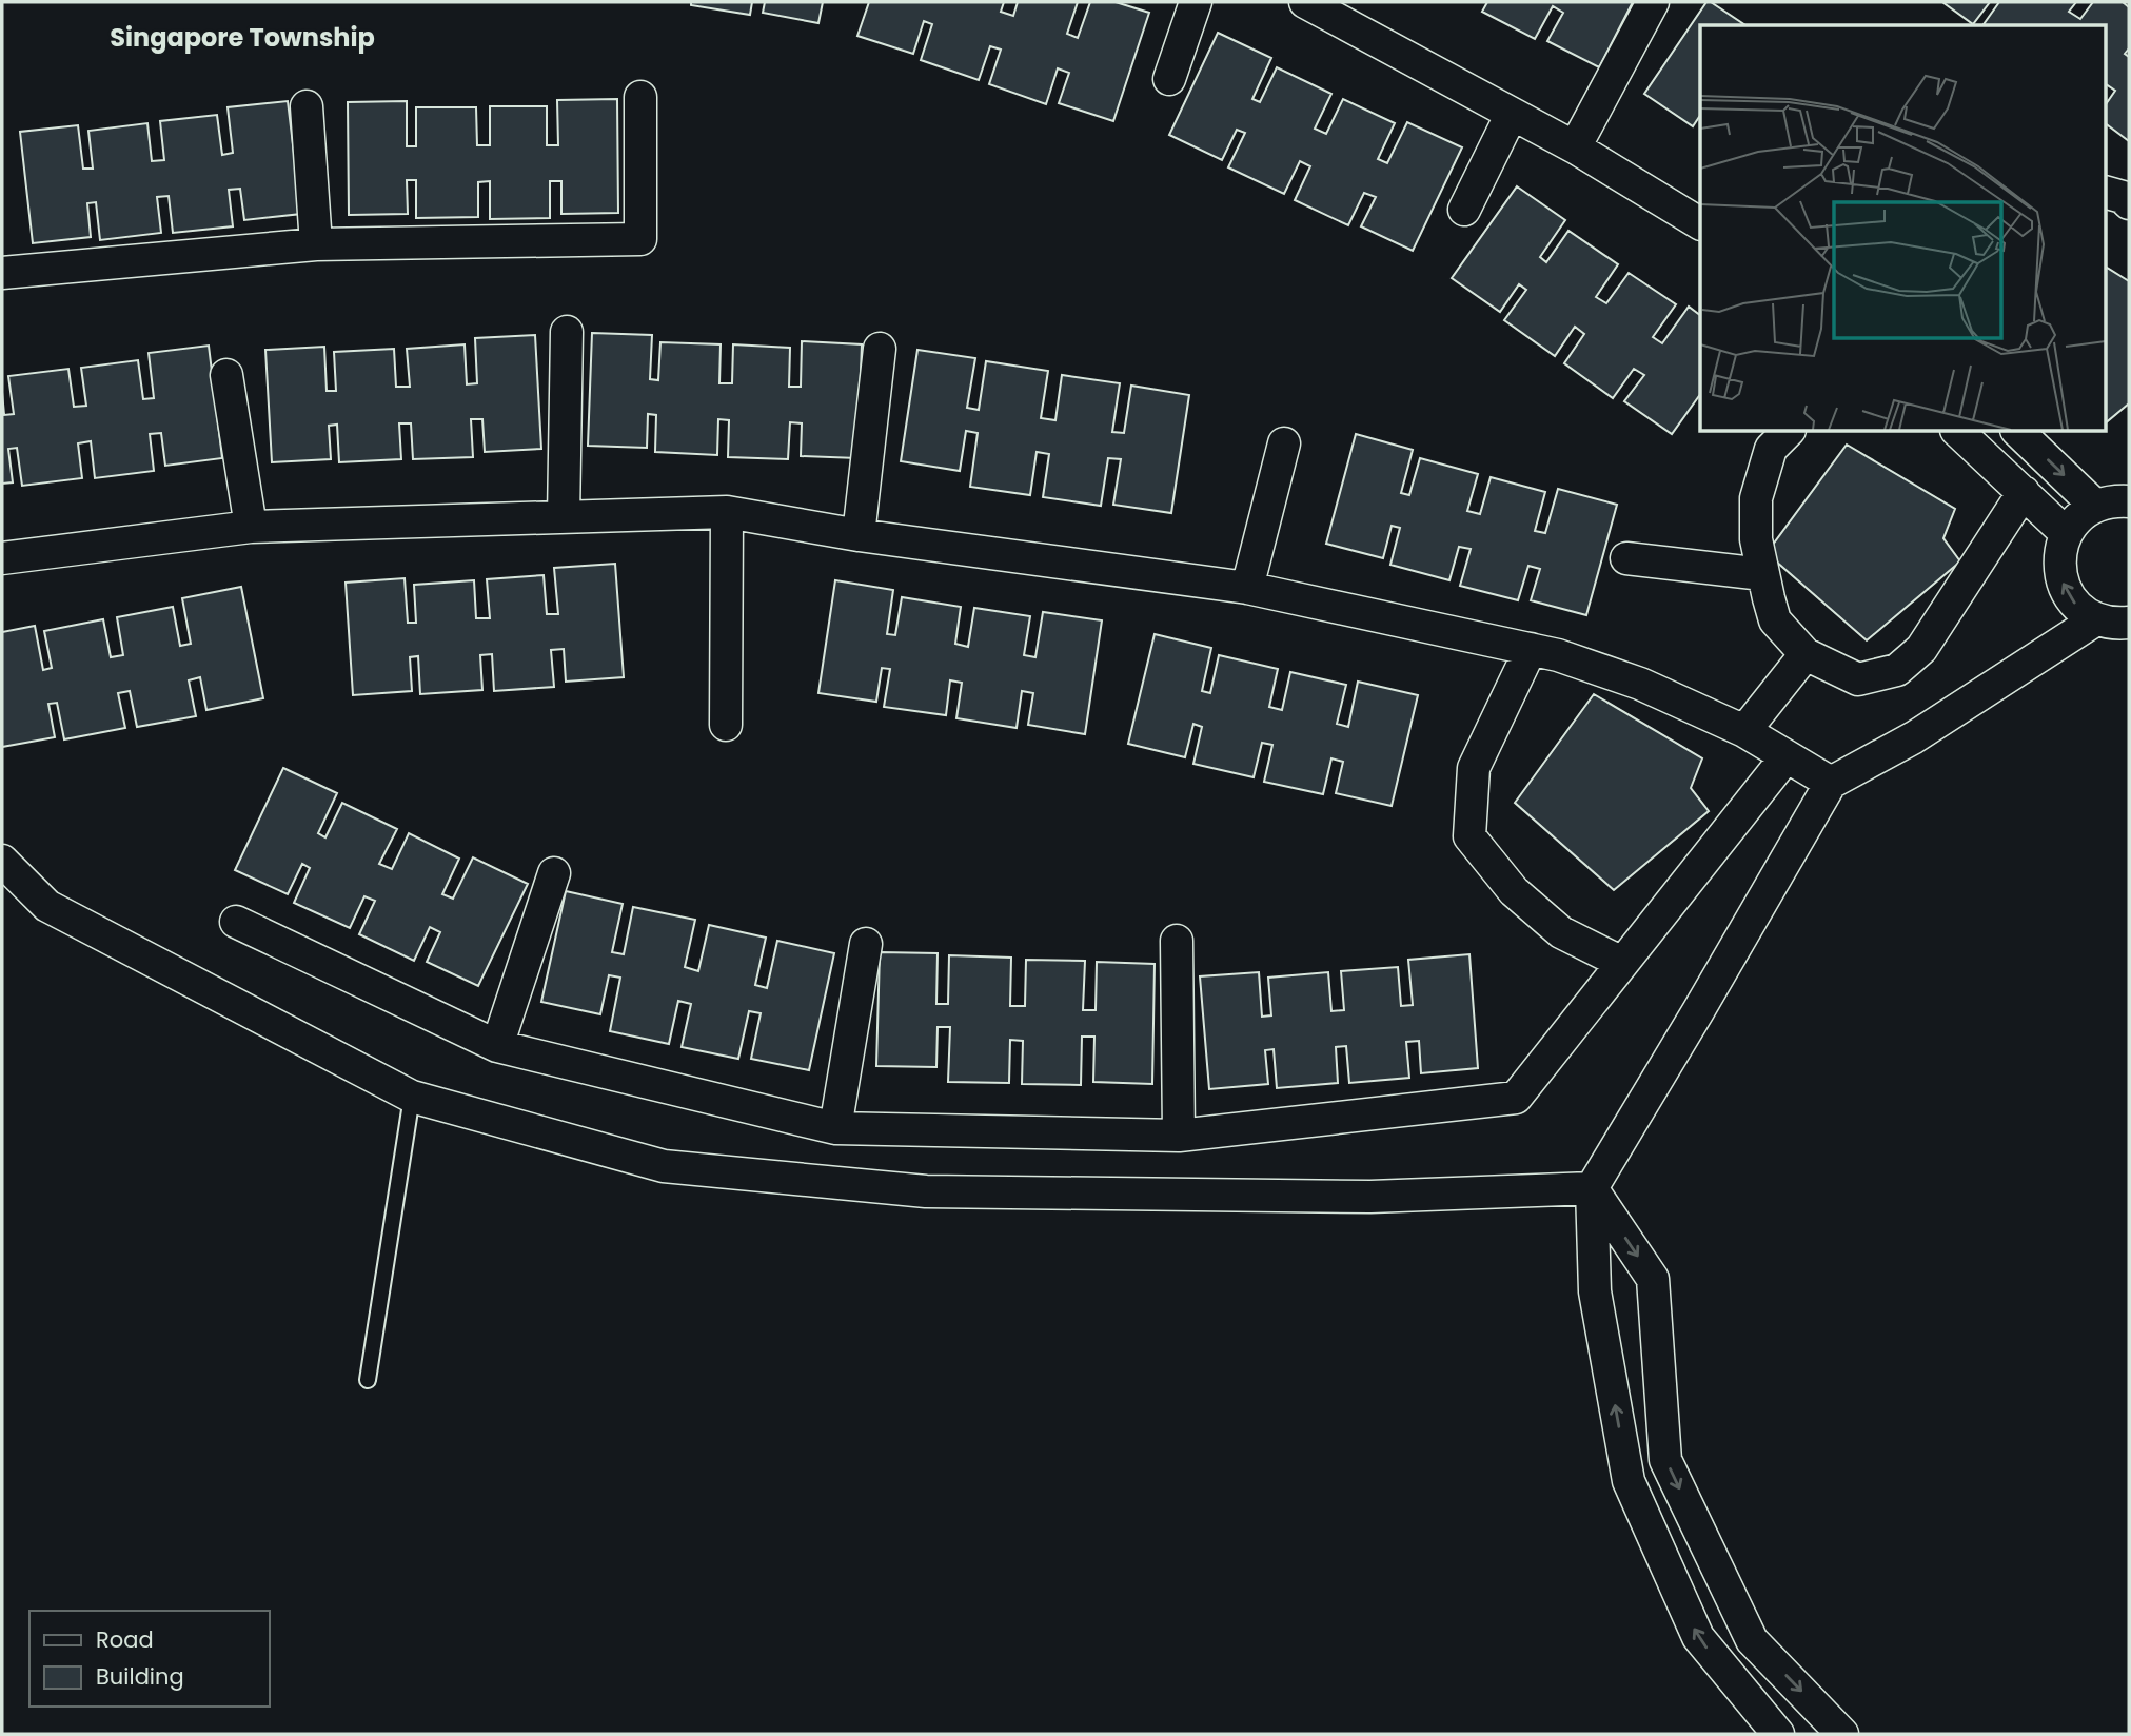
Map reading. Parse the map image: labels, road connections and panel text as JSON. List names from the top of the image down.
{
  "districts": ["Singapore Township"],
  "legend": ["Road", "Building"]
}
